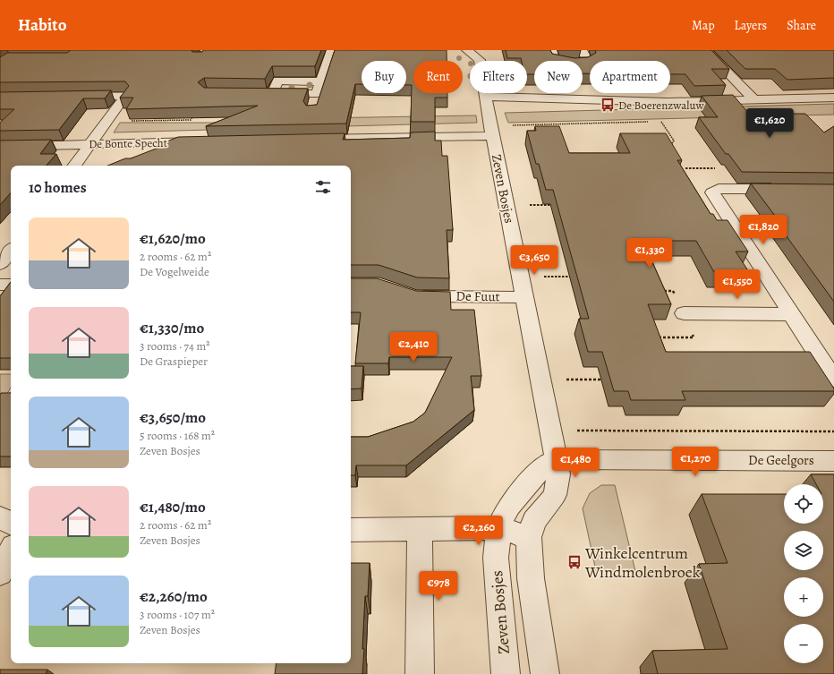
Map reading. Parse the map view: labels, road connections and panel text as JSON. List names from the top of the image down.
{
  "streets": {
    "street": [
      "De Bonte Specht",
      "Zeven Bosjes",
      "De Fuut",
      "De Geelgors"
    ]
  },
  "crossings": [
    ["Zeven Bosjes", "De Fuut"],
    ["Zeven Bosjes", "De Geelgors"]
  ],
  "places": {
    "bus stop": ["De Boerenzwaluw", "Winkelcentrum Windmolenbroek"]
  },
  "page": {
    "header": "Habito",
    "nav": ["Map", "Layers", "Share"],
    "chip": [
      "Buy",
      "Rent",
      "Filters",
      "New",
      "Apartment"
    ],
    "price": [
      "€1,620",
      "€1,820",
      "€1,330",
      "€3,650",
      "€1,550",
      "€2,410",
      "€1,270",
      "€1,480",
      "€2,260",
      "€978"
    ],
    "heading": "10 homes",
    "list": [
      {
        "name": "€1,620/mo",
        "note": "2 rooms · 62 m² · De Vogelweide"
      },
      {
        "name": "€1,330/mo",
        "note": "3 rooms · 74 m² · De Graspieper"
      },
      {
        "name": "€3,650/mo",
        "note": "5 rooms · 168 m² · Zeven Bosjes"
      },
      {
        "name": "€1,480/mo",
        "note": "2 rooms · 62 m² · Zeven Bosjes"
      },
      {
        "name": "€2,260/mo",
        "note": "3 rooms · 107 m² · Zeven Bosjes"
      }
    ],
    "map_buttons": ["+", "−"]
  }
}
